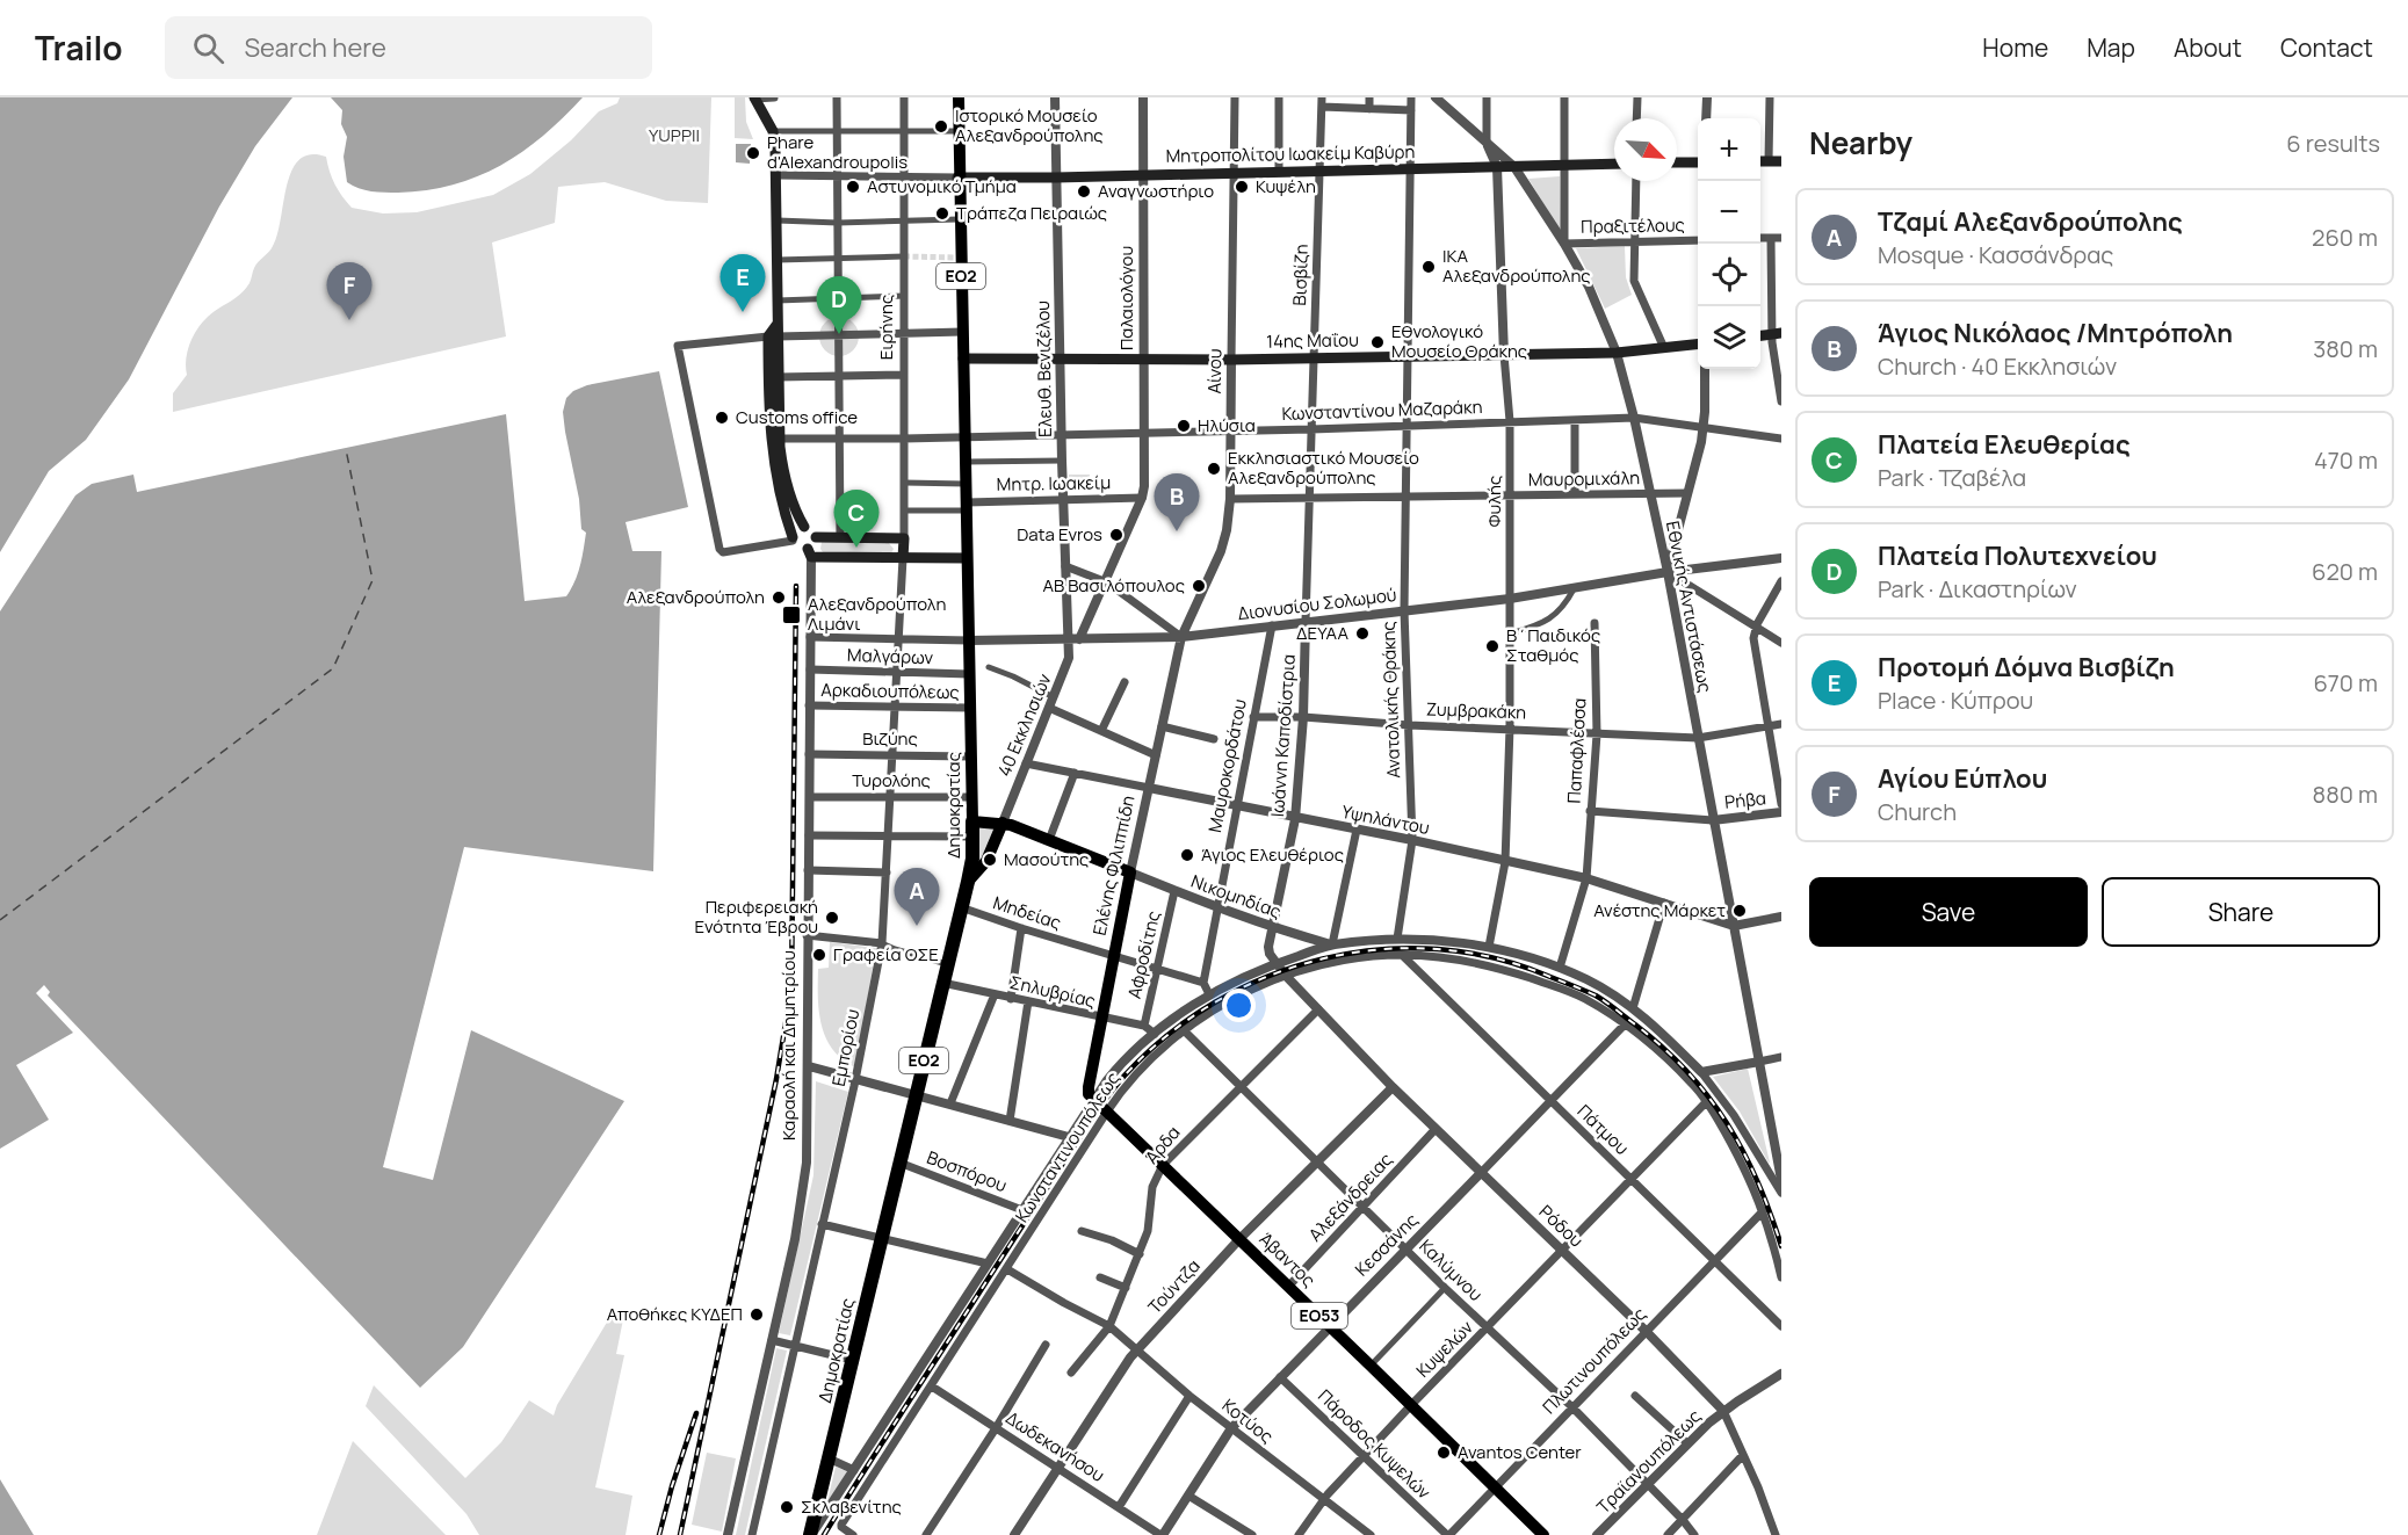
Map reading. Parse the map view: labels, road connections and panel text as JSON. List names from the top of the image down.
{
  "streets": {
    "highway": ["ΕΟ2", "Δημοκρατίας"],
    "main road": [
      "Μητροπολίτου Ιωακείμ Καβύρη",
      "Ειρήνης",
      "14ης Μαΐου",
      "Ελένης Φιλιππίδη",
      "Άβαντος",
      "ΕΟ53"
    ],
    "street": [
      "Πραξιτέλους",
      "Βισβίζη",
      "Παλαιολόγου",
      "Ελευθ. Βενιζέλου",
      "Αίνου",
      "Κωνσταντίνου Μαζαράκη",
      "Μαυρομιχάλη",
      "Μητρ. Ιωακείμ",
      "Φυλής",
      "Διονυσίου Σολωμού",
      "Εθνικής Αντιστάσεως",
      "Μαλγάρων",
      "Αρκαδιουπόλεως",
      "Ανατολικής Θράκης",
      "Ζυμβρακάκη",
      "40 Εκκλησιών",
      "Ιωάννη Καποδίστρια",
      "Βιζύης",
      "Παπαφλέσσα",
      "Μαυροκορδάτου",
      "Τυρολόης",
      "Ρήβα",
      "Υψηλάντου",
      "Νικομηδίας",
      "Μηδείας",
      "Αφροδίτης",
      "Σηλυβρίας",
      "Καραολή και Δημητρίου",
      "Εμπορίου",
      "Πάτμου",
      "Άρδα",
      "Κωνσταντινουπόλεως",
      "Βοσπόρου",
      "Αλεξάνδρειας",
      "Ρόδου",
      "Κεσσάνης",
      "Καλύμνου",
      "Τούντζα",
      "Κυψελών",
      "Πλωτινουπόλεως",
      "Κοτύος",
      "Πάροδος Κυψελών",
      "Δωδεκανήσου",
      "Τραϊανουπόλεως"
    ]
  },
  "crossings": [
    ["Μητροπολίτου Ιωακείμ Καβύρη", "Βισβίζη"],
    ["Μητροπολίτου Ιωακείμ Καβύρη", "Παλαιολόγου"],
    ["Μητροπολίτου Ιωακείμ Καβύρη", "Ελευθ. Βενιζέλου"],
    ["Μητροπολίτου Ιωακείμ Καβύρη", "Αίνου"],
    ["Μητροπολίτου Ιωακείμ Καβύρη", "Φυλής"],
    ["Μητροπολίτου Ιωακείμ Καβύρη", "Εθνικής Αντιστάσεως"],
    ["Μητροπολίτου Ιωακείμ Καβύρη", "Ανατολικής Θράκης"],
    ["Μητροπολίτου Ιωακείμ Καβύρη", "Δημοκρατίας"],
    ["Πραξιτέλους", "Εθνικής Αντιστάσεως"],
    ["Βισβίζη", "14ης Μαΐου"],
    ["Βισβίζη", "Κωνσταντίνου Μαζαράκη"],
    ["Βισβίζη", "Μαυρομιχάλη"],
    ["Βισβίζη", "Διονυσίου Σολωμού"],
    ["Βισβίζη", "Ιωάννη Καποδίστρια"],
    ["Παλαιολόγου", "14ης Μαΐου"],
    ["Παλαιολόγου", "Κωνσταντίνου Μαζαράκη"],
    ["Παλαιολόγου", "Μητρ. Ιωακείμ"],
    ["Παλαιολόγου", "40 Εκκλησιών"],
    ["Ειρήνης", "Κωνσταντίνου Μαζαράκη"],
    ["Ειρήνης", "Εμπορίου"],
    ["14ης Μαΐου", "Ελευθ. Βενιζέλου"],
    ["14ης Μαΐου", "Αίνου"],
    ["14ης Μαΐου", "Φυλής"],
    ["14ης Μαΐου", "Εθνικής Αντιστάσεως"],
    ["14ης Μαΐου", "Ανατολικής Θράκης"],
    ["14ης Μαΐου", "Δημοκρατίας"],
    ["Ελευθ. Βενιζέλου", "Κωνσταντίνου Μαζαράκη"],
    ["Ελευθ. Βενιζέλου", "Μητρ. Ιωακείμ"],
    ["Ελευθ. Βενιζέλου", "Διονυσίου Σολωμού"],
    ["Ελευθ. Βενιζέλου", "40 Εκκλησιών"],
    ["Αίνου", "Κωνσταντίνου Μαζαράκη"],
    ["Αίνου", "Μαυρομιχάλη"],
    ["Αίνου", "Διονυσίου Σολωμού"],
    ["Αίνου", "Ελένης Φιλιππίδη"],
    ["Κωνσταντίνου Μαζαράκη", "Φυλής"],
    ["Κωνσταντίνου Μαζαράκη", "Εθνικής Αντιστάσεως"],
    ["Κωνσταντίνου Μαζαράκη", "Ανατολικής Θράκης"],
    ["Κωνσταντίνου Μαζαράκη", "Δημοκρατίας"],
    ["Μαυρομιχάλη", "Φυλής"],
    ["Μαυρομιχάλη", "Εθνικής Αντιστάσεως"],
    ["Μαυρομιχάλη", "Ανατολικής Θράκης"],
    ["Μητρ. Ιωακείμ", "40 Εκκλησιών"],
    ["Μητρ. Ιωακείμ", "Δημοκρατίας"],
    ["Φυλής", "Διονυσίου Σολωμού"],
    ["Φυλής", "Εθνικής Αντιστάσεως"],
    ["Φυλής", "Ζυμβρακάκη"],
    ["Φυλής", "Υψηλάντου"],
    ["Φυλής", "Κωνσταντινουπόλεως"],
    ["Διονυσίου Σολωμού", "Εθνικής Αντιστάσεως"],
    ["Διονυσίου Σολωμού", "Ανατολικής Θράκης"],
    ["Διονυσίου Σολωμού", "40 Εκκλησιών"],
    ["Διονυσίου Σολωμού", "Ιωάννη Καποδίστρια"],
    ["Διονυσίου Σολωμού", "Μαυροκορδάτου"],
    ["Διονυσίου Σολωμού", "Δημοκρατίας"],
    ["Διονυσίου Σολωμού", "Ελένης Φιλιππίδη"],
    ["Εθνικής Αντιστάσεως", "Ζυμβρακάκη"],
    ["Εθνικής Αντιστάσεως", "Ρήβα"],
    ["Εθνικής Αντιστάσεως", "Υψηλάντου"],
    ["Μαλγάρων", "Δημοκρατίας"],
    ["Μαλγάρων", "Καραολή και Δημητρίου"],
    ["Μαλγάρων", "Εμπορίου"],
    ["Αρκαδιουπόλεως", "Δημοκρατίας"],
    ["Αρκαδιουπόλεως", "Καραολή και Δημητρίου"],
    ["Αρκαδιουπόλεως", "Εμπορίου"],
    ["Ανατολικής Θράκης", "Ζυμβρακάκη"],
    ["Ανατολικής Θράκης", "Υψηλάντου"],
    ["Ανατολικής Θράκης", "Κωνσταντινουπόλεως"],
    ["Ζυμβρακάκη", "Ιωάννη Καποδίστρια"],
    ["Ζυμβρακάκη", "Παπαφλέσσα"],
    ["Ζυμβρακάκη", "Μαυροκορδάτου"],
    ["40 Εκκλησιών", "Υψηλάντου"],
    ["Ιωάννη Καποδίστρια", "Υψηλάντου"],
    ["Ιωάννη Καποδίστρια", "Νικομηδίας"],
    ["Ιωάννη Καποδίστρια", "Κωνσταντινουπόλεως"],
    ["Ιωάννη Καποδίστρια", "Ρόδου"],
    ["Βιζύης", "Δημοκρατίας"],
    ["Βιζύης", "Καραολή και Δημητρίου"],
    ["Βιζύης", "Εμπορίου"],
    ["Παπαφλέσσα", "Υψηλάντου"],
    ["Παπαφλέσσα", "Κωνσταντινουπόλεως"],
    ["Μαυροκορδάτου", "Υψηλάντου"],
    ["Μαυροκορδάτου", "Νικομηδίας"],
    ["Μαυροκορδάτου", "Μηδείας"],
    ["Τυρολόης", "Δημοκρατίας"],
    ["Τυρολόης", "Καραολή και Δημητρίου"],
    ["Τυρολόης", "Εμπορίου"],
    ["Δημοκρατίας", "Μηδείας"],
    ["Δημοκρατίας", "Σηλυβρίας"],
    ["Δημοκρατίας", "Βοσπόρου"],
    ["Υψηλάντου", "Ελένης Φιλιππίδη"],
    ["Ελένης Φιλιππίδη", "Νικομηδίας"],
    ["Ελένης Φιλιππίδη", "Μηδείας"],
    ["Ελένης Φιλιππίδη", "Σηλυβρίας"],
    ["Ελένης Φιλιππίδη", "Άβαντος"],
    ["Νικομηδίας", "Αφροδίτης"],
    ["Νικομηδίας", "Κωνσταντινουπόλεως"],
    ["Μηδείας", "Αφροδίτης"],
    ["Αφροδίτης", "Σηλυβρίας"],
    ["Πάτμου", "Κωνσταντινουπόλεως"],
    ["Πάτμου", "Κεσσάνης"],
    ["Πάτμου", "Κυψελών"],
    ["Πάτμου", "Πλωτινουπόλεως"],
    ["Άρδα", "Ρόδου"],
    ["Άρδα", "Άβαντος"],
    ["Άρδα", "Καλύμνου"],
    ["Άρδα", "Κοτύος"],
    ["Κωνσταντινουπόλεως", "Ρόδου"],
    ["Κωνσταντινουπόλεως", "Κεσσάνης"],
    ["Κωνσταντινουπόλεως", "Άβαντος"],
    ["Κωνσταντινουπόλεως", "Καλύμνου"],
    ["Κωνσταντινουπόλεως", "Κυψελών"],
    ["Κωνσταντινουπόλεως", "Πλωτινουπόλεως"],
    ["Κωνσταντινουπόλεως", "Κοτύος"],
    ["Κωνσταντινουπόλεως", "Δωδεκανήσου"],
    ["Αλεξάνδρειας", "Ρόδου"],
    ["Αλεξάνδρειας", "Άβαντος"],
    ["Αλεξάνδρειας", "Καλύμνου"],
    ["Ρόδου", "Κεσσάνης"],
    ["Ρόδου", "Τούντζα"],
    ["Ρόδου", "Κυψελών"],
    ["Ρόδου", "Πλωτινουπόλεως"],
    ["Ρόδου", "Τραϊανουπόλεως"],
    ["Κεσσάνης", "Άβαντος"],
    ["Κεσσάνης", "Καλύμνου"],
    ["Κεσσάνης", "Κοτύος"],
    ["Κεσσάνης", "Πάροδος Κυψελών"],
    ["Κεσσάνης", "Δωδεκανήσου"],
    ["Άβαντος", "Τούντζα"],
    ["Άβαντος", "Κυψελών"],
    ["Άβαντος", "Πλωτινουπόλεως"],
    ["Καλύμνου", "Τούντζα"],
    ["Καλύμνου", "Κυψελών"],
    ["Καλύμνου", "Πλωτινουπόλεως"],
    ["Καλύμνου", "Τραϊανουπόλεως"],
    ["Τούντζα", "Κοτύος"],
    ["Τούντζα", "Δωδεκανήσου"],
    ["Κυψελών", "Κοτύος"],
    ["Κυψελών", "Πάροδος Κυψελών"],
    ["Πλωτινουπόλεως", "Πάροδος Κυψελών"]
  ],
  "parks": ["YUPPII"],
  "places": {
    "other": [
      "Ιστορικό Μουσείο Αλεξανδρούπολης",
      "Phare d'Alexandroupolis",
      "Αστυνομικό Τμήμα",
      "Κυψέλη",
      "Αναγνωστήριο",
      "Τράπεζα Πειραιώς",
      "ΙΚΑ Αλεξανδρούπολης",
      "Εθνολογικό Μουσείο Θράκης",
      "Customs office",
      "Ηλύσια",
      "Εκκλησιαστικό Μουσείο Αλεξανδρούπολης",
      "Data Evros",
      "ΑΒ Βασιλόπουλος",
      "Αλεξανδρούπολη",
      "ΔΕΥΑΑ",
      "Β΄Παιδικός Σταθμός",
      "Άγιος Ελευθέριος",
      "Μασούτης",
      "Ανέστης Μάρκετ",
      "Περιφερειακή Ενότητα Έβρου",
      "Γραφεία ΟΣΕ",
      "Αποθήκες ΚΥΔΕΠ",
      "Avantos Center",
      "Σκλαβενίτης"
    ],
    "transit": ["Αλεξανδρούπολη Λιμάνι"]
  },
  "north": "bottom right",
  "page": {
    "header": "Trailo",
    "search": "Search here",
    "nav": [
      "Home",
      "Map",
      "About",
      "Contact"
    ],
    "heading": ["Nearby", "6 results"],
    "map_buttons": ["+", "−"],
    "list": [
      {
        "mark": "A",
        "name": "Tζαμί Αλεξανδρούπολης",
        "note": "Mosque · Κασσάνδρας",
        "value": "260 m"
      },
      {
        "mark": "B",
        "name": "Άγιος Νικόλαος /Μητρόπολη",
        "note": "Church · 40 Εκκλησιών",
        "value": "380 m"
      },
      {
        "mark": "C",
        "name": "Πλατεία Ελευθερίας",
        "note": "Park · Τζαβέλα",
        "value": "470 m"
      },
      {
        "mark": "D",
        "name": "Πλατεία Πολυτεχνείου",
        "note": "Park · Δικαστηρίων",
        "value": "620 m"
      },
      {
        "mark": "E",
        "name": "Προτομή Δόμνα Βισβίζη",
        "note": "Place · Κύπρου",
        "value": "670 m"
      },
      {
        "mark": "F",
        "name": "Αγίου Εύπλου",
        "note": "Church",
        "value": "880 m"
      }
    ],
    "pins": [
      "E",
      "F",
      "D",
      "B",
      "C",
      "A"
    ],
    "buttons": ["Save", "Share"]
  }
}
